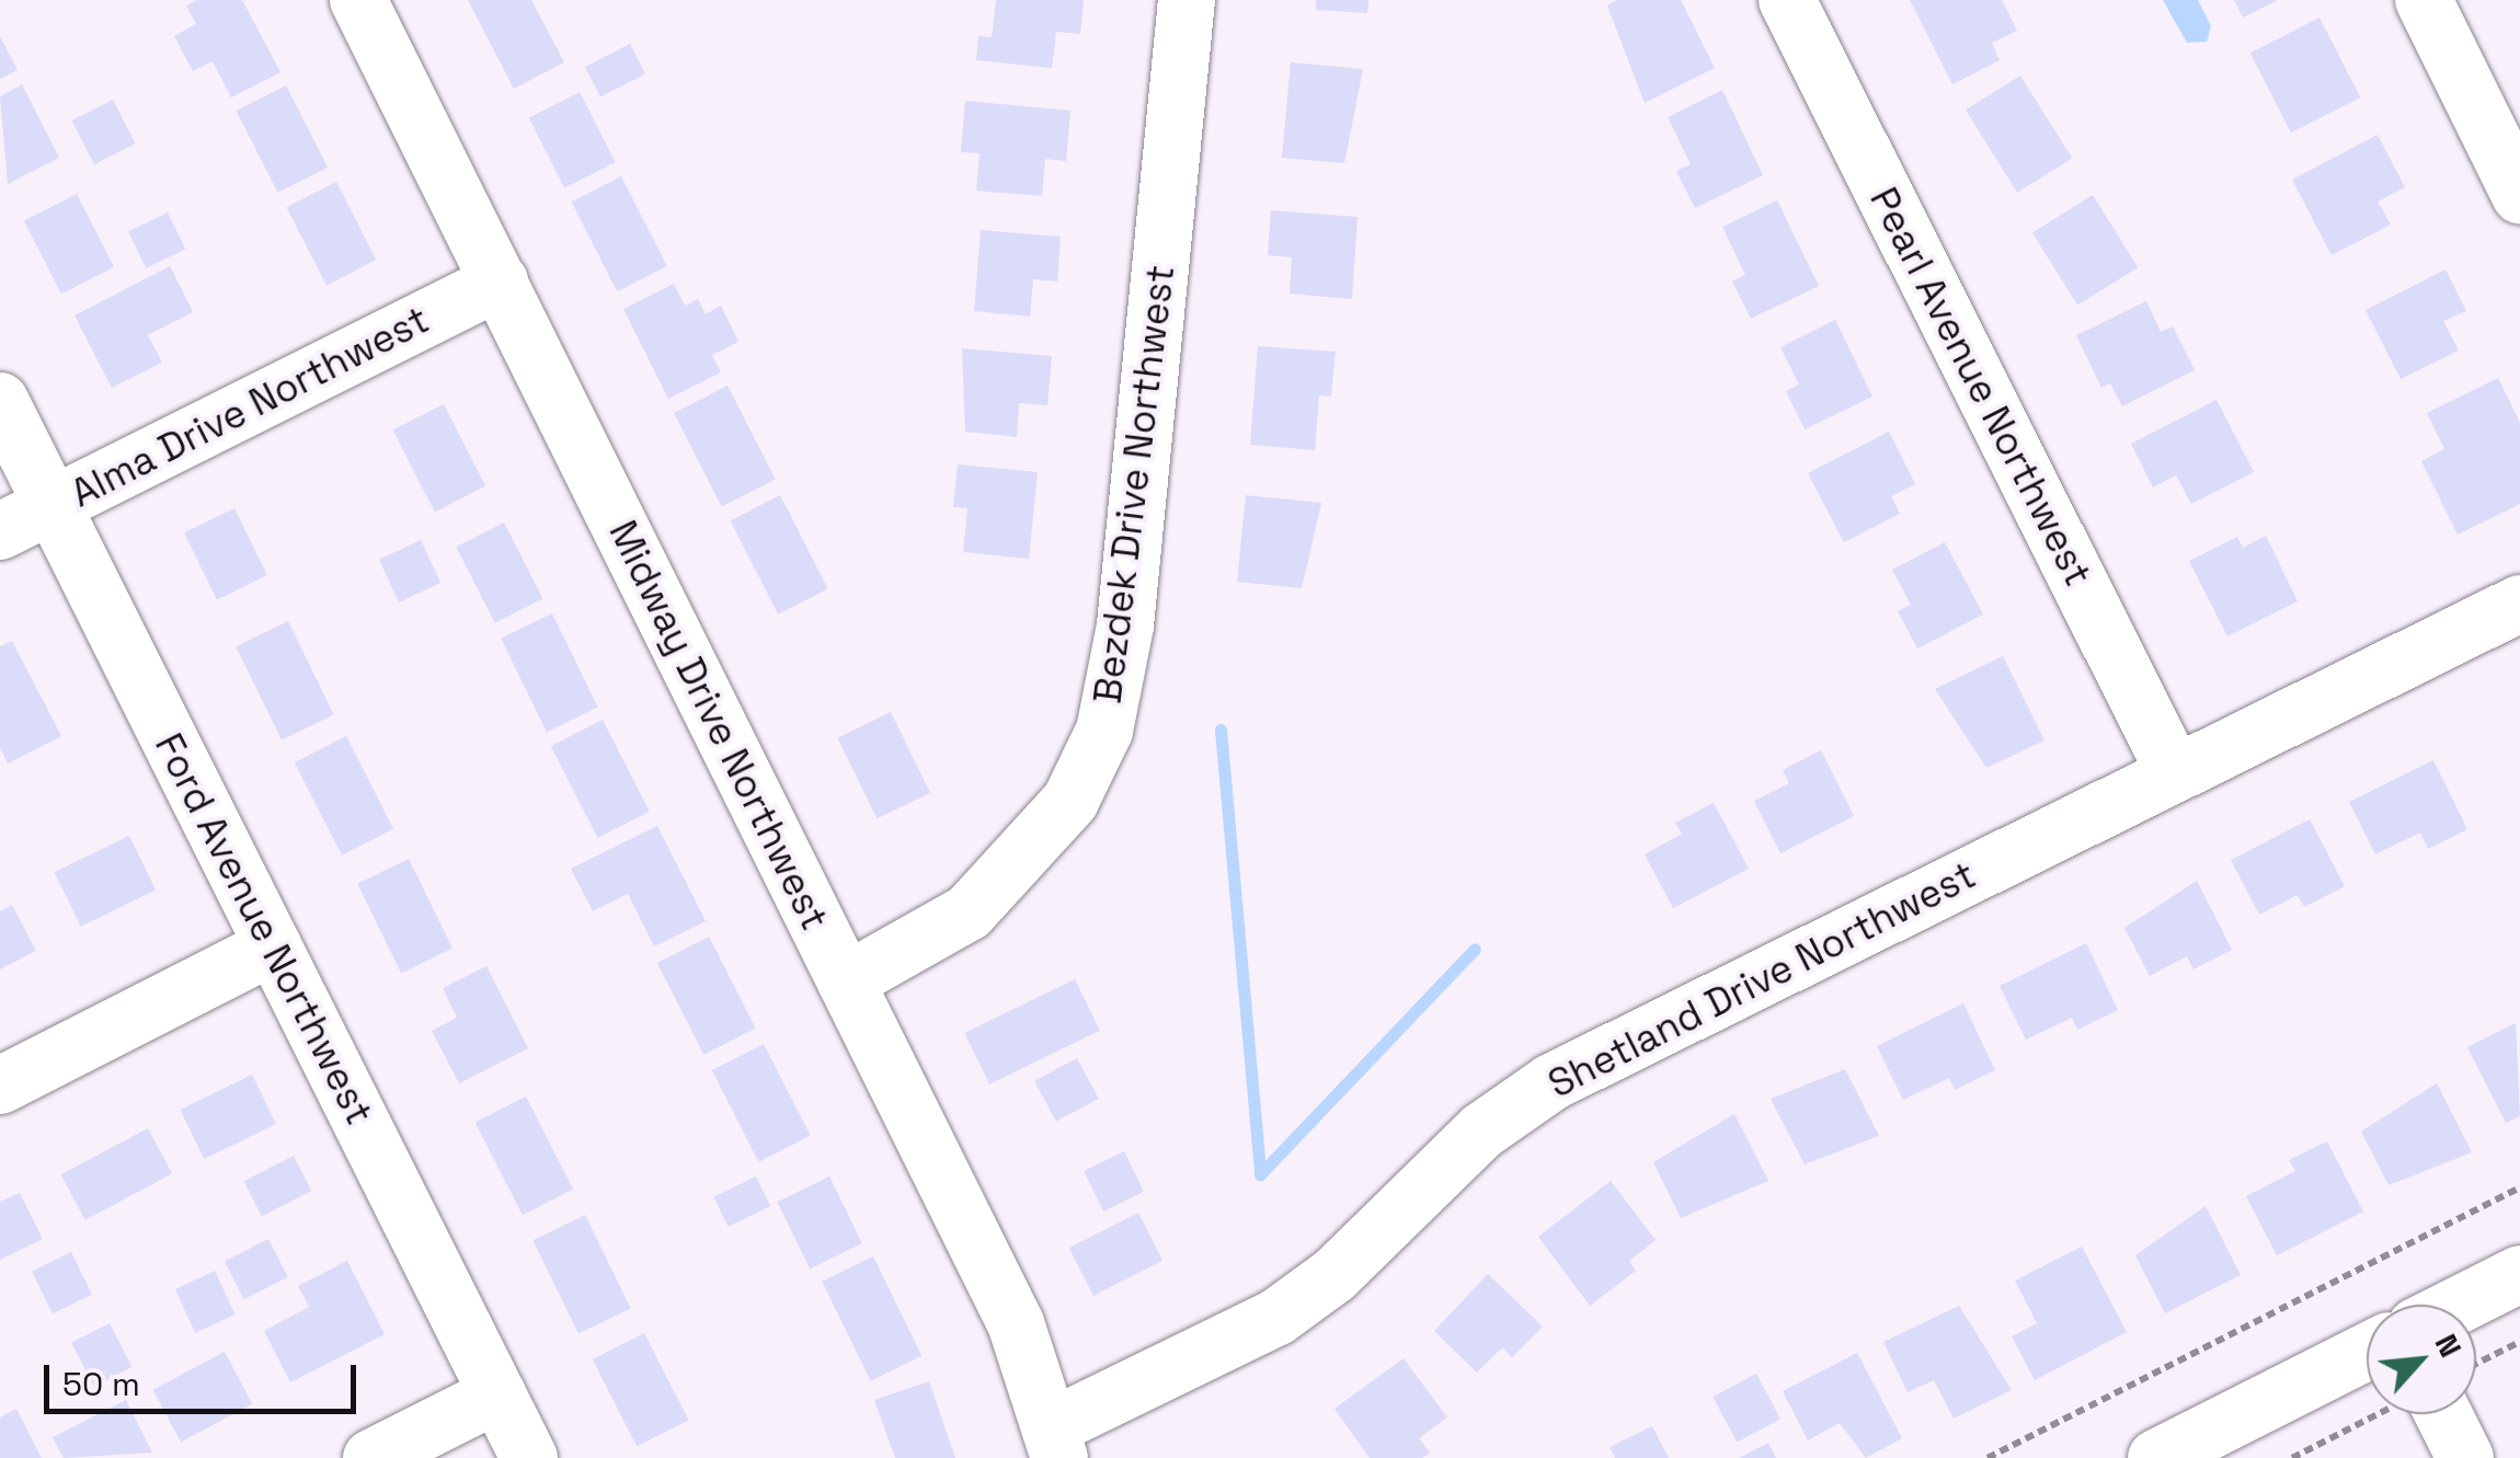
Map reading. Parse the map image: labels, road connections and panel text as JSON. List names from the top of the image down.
{
  "streets": {
    "street": [
      "Pearl Avenue Northwest",
      "Alma Drive Northwest",
      "Bezdek Drive Northwest",
      "Midway Drive Northwest",
      "Ford Avenue Northwest",
      "Shetland Drive Northwest"
    ]
  },
  "crossings": [
    ["Pearl Avenue Northwest", "Shetland Drive Northwest"],
    ["Alma Drive Northwest", "Midway Drive Northwest"],
    ["Alma Drive Northwest", "Ford Avenue Northwest"],
    ["Bezdek Drive Northwest", "Midway Drive Northwest"],
    ["Midway Drive Northwest", "Shetland Drive Northwest"]
  ],
  "scale_bar": "50 m",
  "north": "top right"
}
